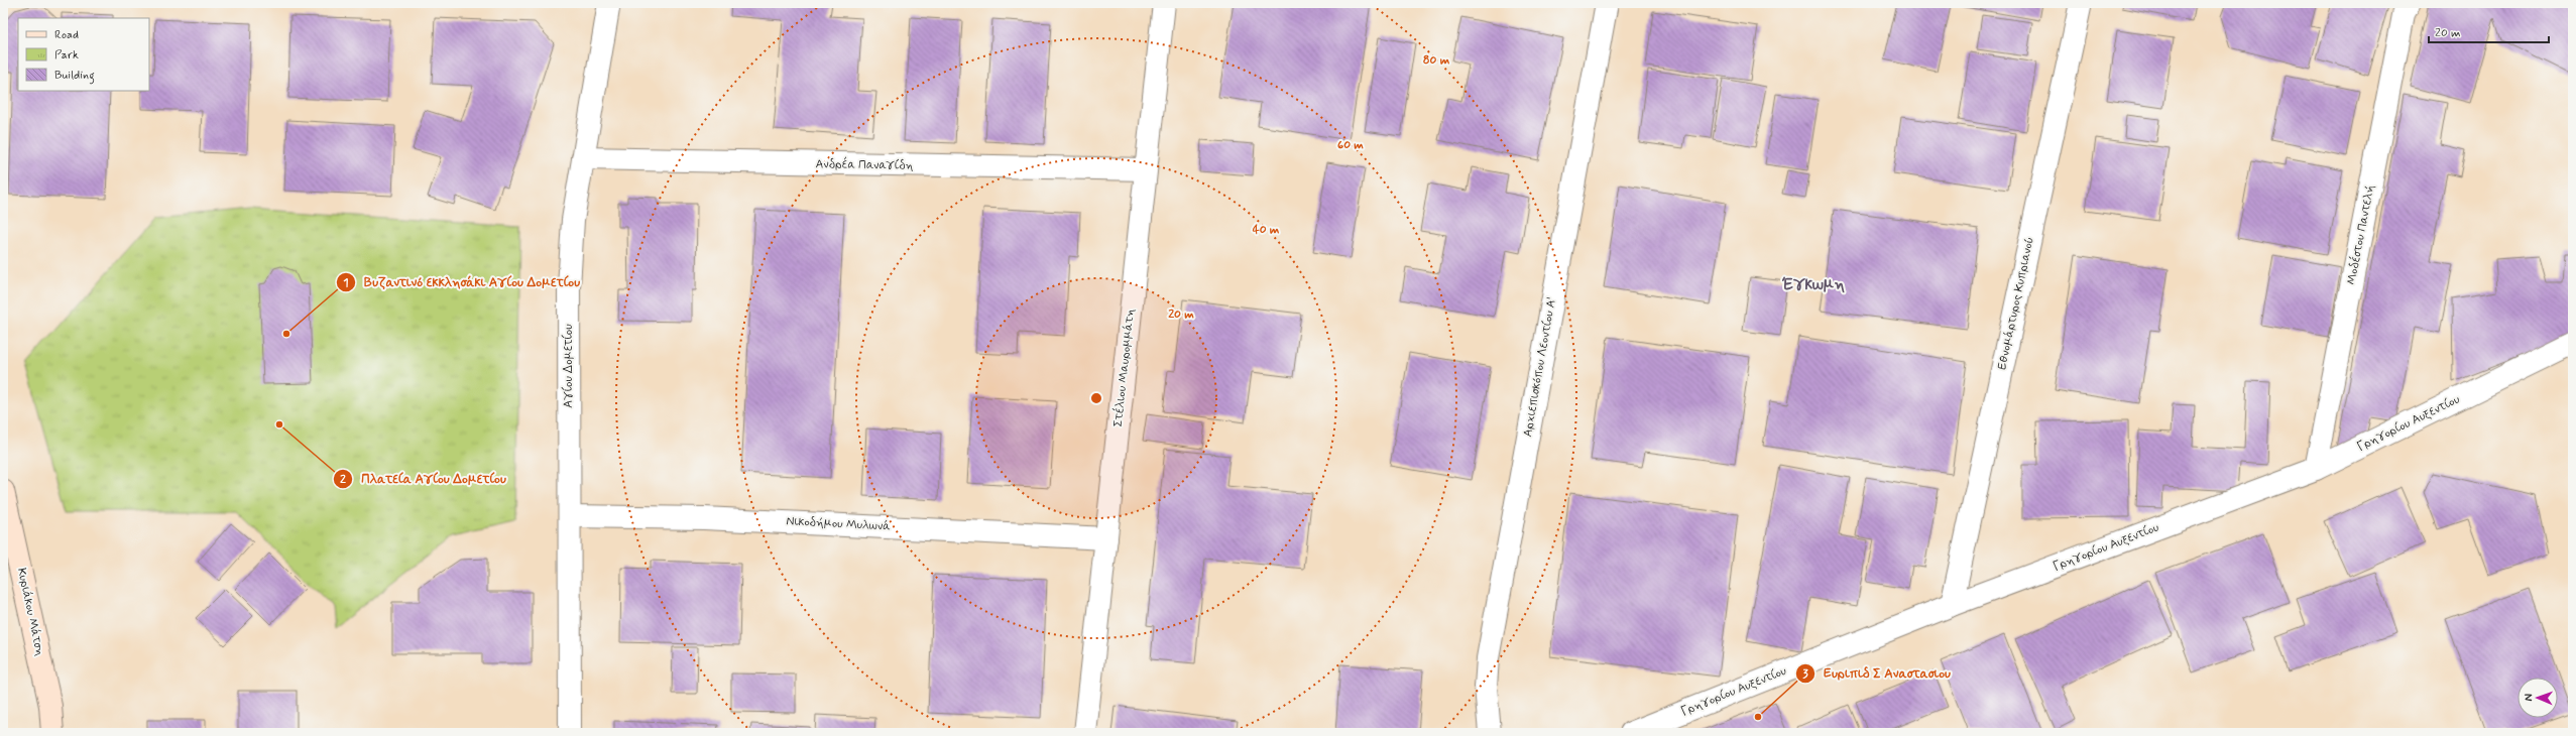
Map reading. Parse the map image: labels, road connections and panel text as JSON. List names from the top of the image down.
{
  "streets": {
    "main road": ["Κυριάκου Μάτση"],
    "street": [
      "Ανδρέα Παναγίδη",
      "Μοδέστου Παντελή",
      "Εθνομάρτυρος Κυπριανού",
      "Αγίου Δομετίου",
      "Αρχιεπισκόπου Λεοντίου Α'",
      "Στέλιου Μαυρομμάτη",
      "Γρηγορίου Αυξεντίου",
      "Νικοδήμου Μυλωνά"
    ]
  },
  "crossings": [
    ["Ανδρέα Παναγίδη", "Αγίου Δομετίου"],
    ["Ανδρέα Παναγίδη", "Στέλιου Μαυρομμάτη"],
    ["Μοδέστου Παντελή", "Γρηγορίου Αυξεντίου"],
    ["Εθνομάρτυρος Κυπριανού", "Γρηγορίου Αυξεντίου"],
    ["Αγίου Δομετίου", "Νικοδήμου Μυλωνά"],
    ["Στέλιου Μαυρομμάτη", "Νικοδήμου Μυλωνά"]
  ],
  "districts": ["Έγκωμη"],
  "places": ["Βυζαντινό εκκλησάκι Αγίου Δομετίου", "Πλατεία Αγίου Δομετίου", "Ευριπιδ Σ Αναστασιου"],
  "legend": ["Road", "Park", "Building"],
  "scale_bar": "20 m",
  "north": "left",
  "rings": [
    "80 m",
    "60 m",
    "40 m",
    "20 m"
  ]
}
